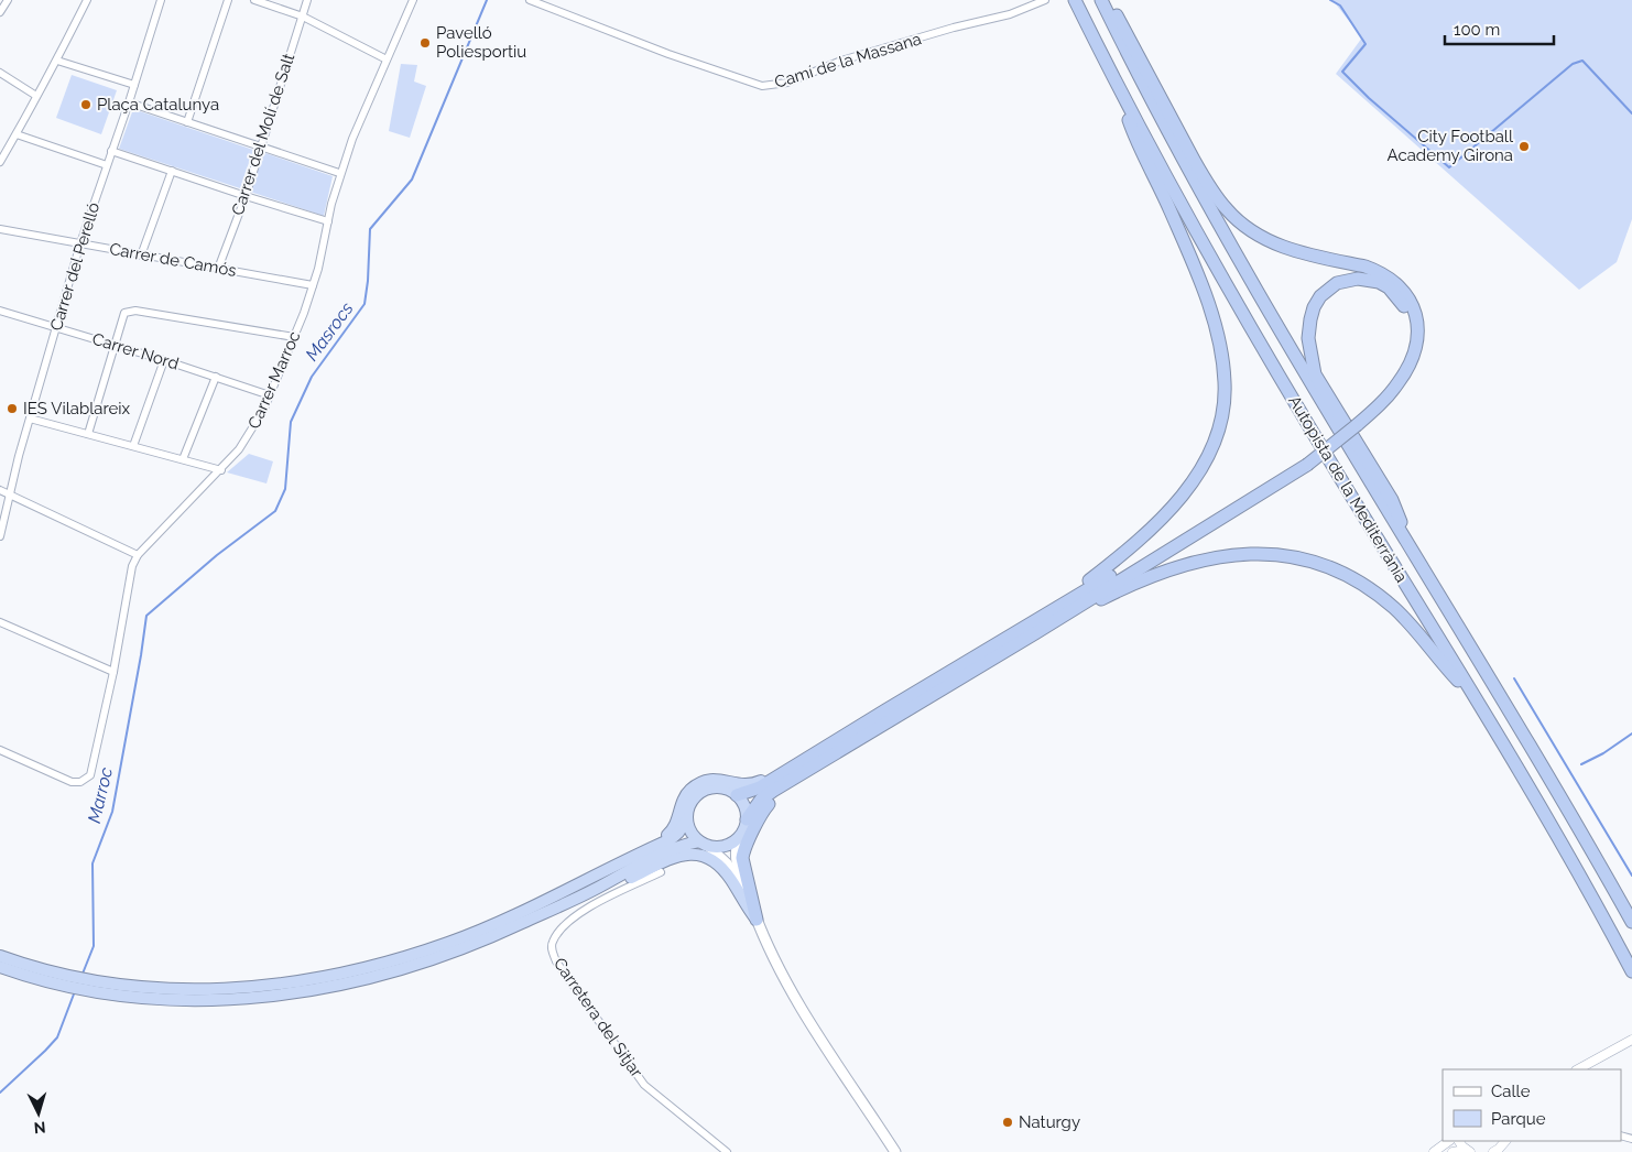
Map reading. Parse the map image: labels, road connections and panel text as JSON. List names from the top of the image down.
{
  "streets": {
    "highway": ["Autopista de la Mediterrània"],
    "street": [
      "Camí de la Massana",
      "Carrer del Molí de Salt",
      "Carrer de Camós",
      "Carrer del Perelló",
      "Carrer Nord",
      "Carrer Marroc",
      "Carretera del Sitjar"
    ]
  },
  "crossings": [
    ["Carrer del Molí de Salt", "Carrer de Camós"],
    ["Carrer de Camós", "Carrer del Perelló"],
    ["Carrer de Camós", "Carrer Marroc"],
    ["Carrer del Perelló", "Carrer Nord"],
    ["Carrer Nord", "Carrer Marroc"]
  ],
  "water": ["Masrocs", "Marroc"],
  "places": [
    "Pavelló Poliesportiu",
    "Plaça Catalunya",
    "City Football Academy Girona",
    "IES Vilablareix",
    "Naturgy"
  ],
  "legend": ["Calle", "Parque"],
  "scale_bar": "100 m",
  "north": "bottom"
}
